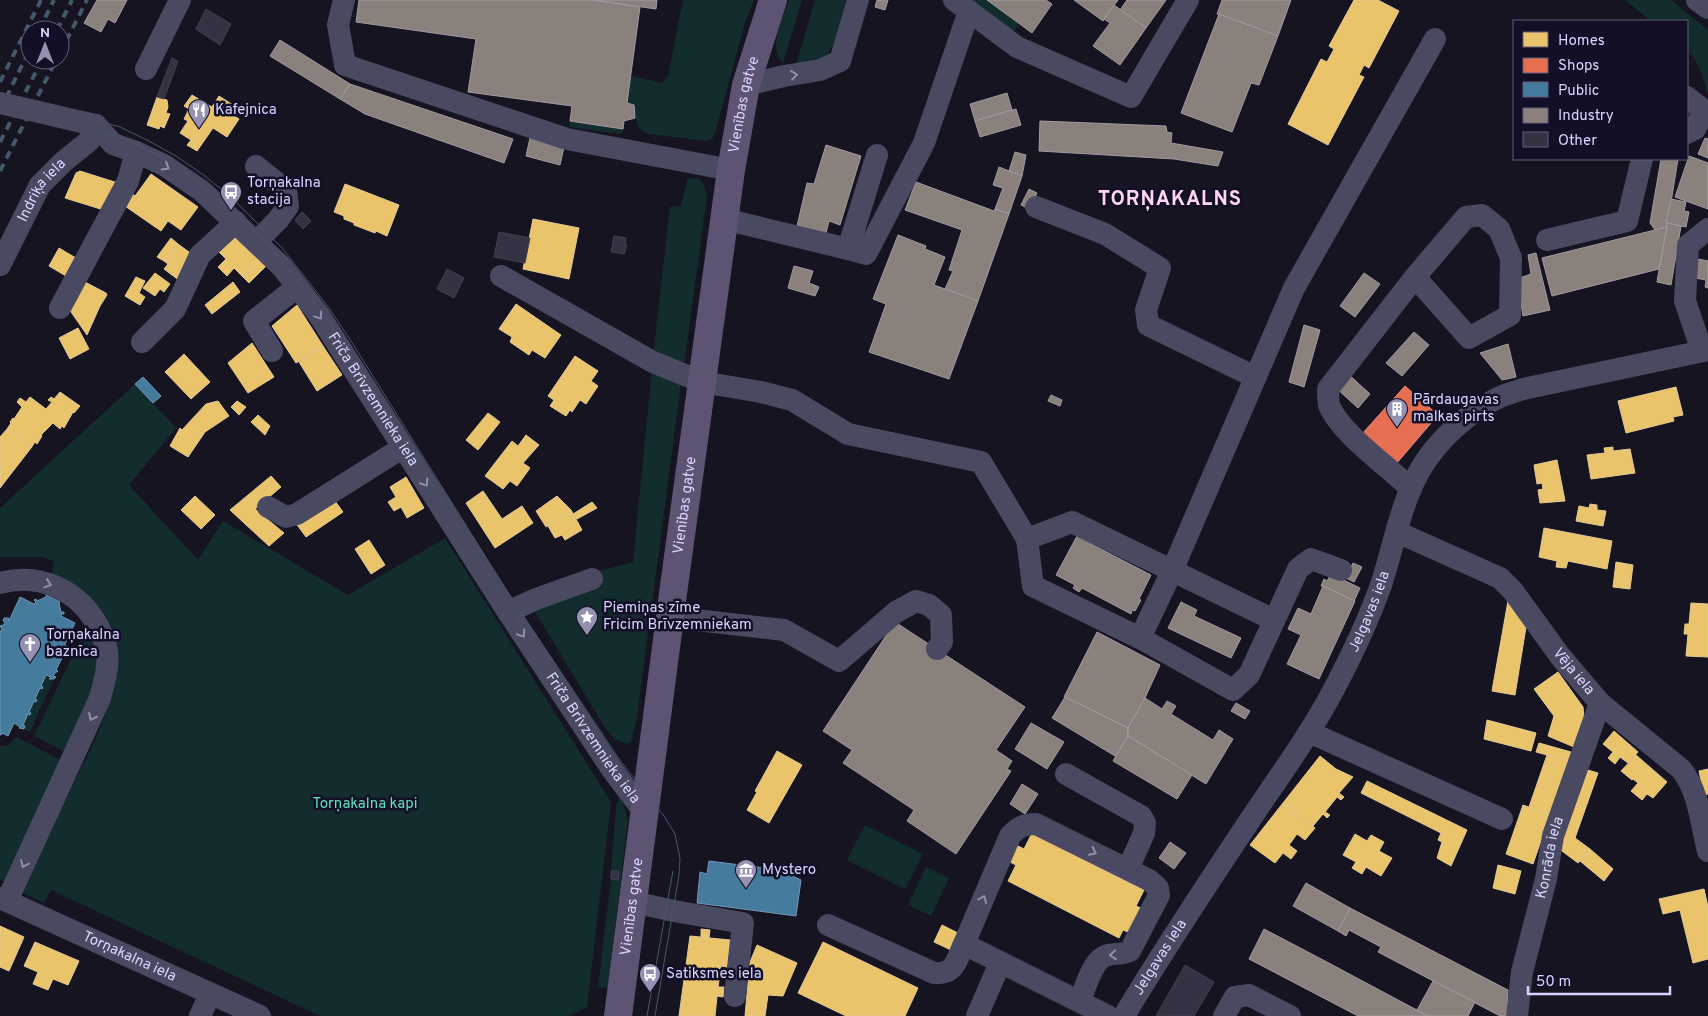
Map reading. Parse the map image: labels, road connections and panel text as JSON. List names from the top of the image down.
{
  "streets": {
    "main road": ["Vienības gatve"],
    "street": [
      "Indriķa iela",
      "Friča Brīvzemnieka iela",
      "Jelgavas iela",
      "Vēja iela",
      "Konrāda iela",
      "Torņakalna iela"
    ]
  },
  "crossings": [
    ["Vienības gatve", "Friča Brīvzemnieka iela"],
    ["Indriķa iela", "Friča Brīvzemnieka iela"],
    ["Jelgavas iela", "Vēja iela"],
    ["Vēja iela", "Konrāda iela"]
  ],
  "one_way": ["Friča Brīvzemnieka iela"],
  "districts": ["TORŅAKALNS"],
  "parks": ["Torņakalna kapi"],
  "places": {
    "restaurant": ["Kafejnica"],
    "bus stop": ["Torņakalna stacija", "Satiksmes iela"],
    "building": ["Pārdaugavas malkas pirts"],
    "place": ["Piemiņas zīme Fricim Brīvzemniekam"],
    "church": ["Torņakalna baznīca"],
    "museum": ["Mystero"]
  },
  "legend": [
    "Homes",
    "Shops",
    "Public",
    "Industry",
    "Other"
  ],
  "scale_bar": "50 m",
  "north": "top"
}
